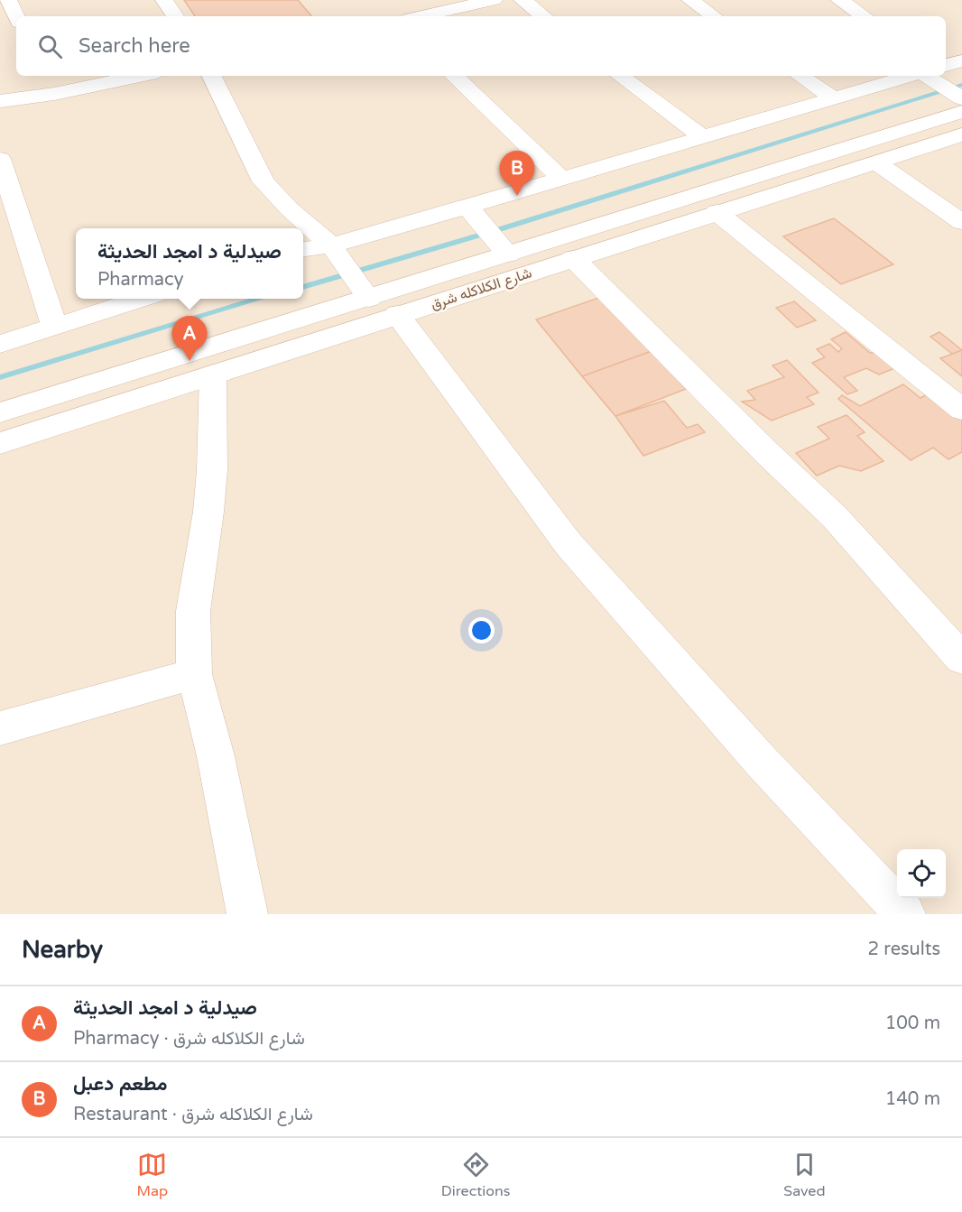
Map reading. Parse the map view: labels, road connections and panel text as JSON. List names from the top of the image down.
{
  "streets": {
    "street": ["شارع الكلاكله شرق"]
  },
  "page": {
    "search": "Search here",
    "pins": ["B", "A"],
    "popup": ["صيدلية د امجد الحديثة", "Pharmacy"],
    "heading": ["Nearby", "2 results"],
    "list": [
      {
        "mark": "A",
        "name": "صيدلية د امجد الحديثة",
        "note": "Pharmacy · شارع الكلاكله شرق",
        "value": "100 m"
      },
      {
        "mark": "B",
        "name": "مطعم دعبل",
        "note": "Restaurant · شارع الكلاكله شرق",
        "value": "140 m"
      }
    ],
    "nav": ["Map", "Directions", "Saved"]
  }
}
